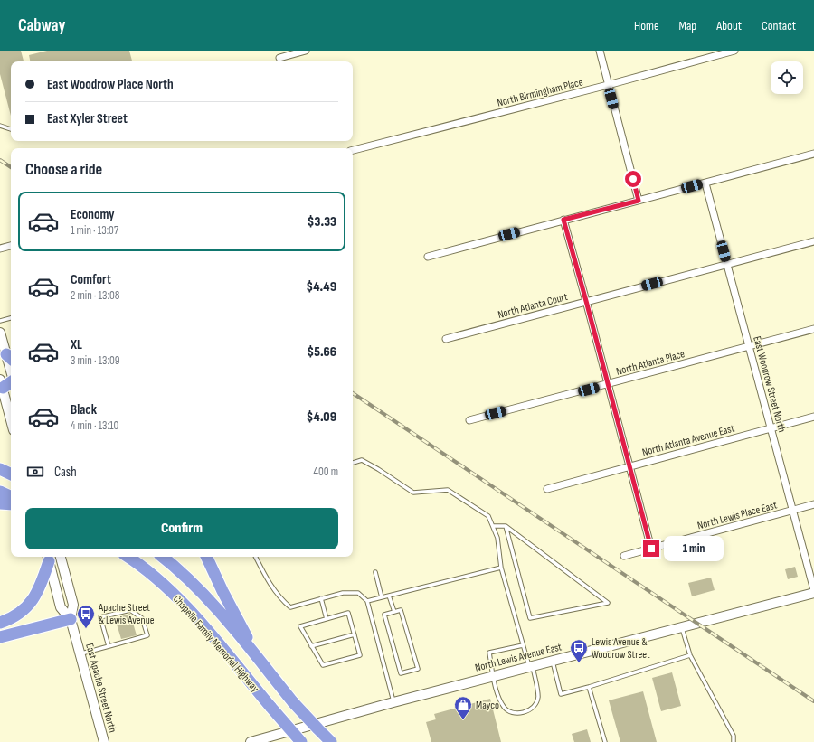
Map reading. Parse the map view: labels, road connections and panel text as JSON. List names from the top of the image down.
{
  "streets": {
    "highway": ["Chapelle Family Memorial Highway"],
    "main road": ["North Lewis Avenue East", "East Apache Street North"],
    "street": [
      "North Birmingham Place",
      "North Atlanta Court",
      "North Atlanta Place",
      "East Woodrow Street North",
      "North Atlanta Avenue East",
      "North Lewis Place East"
    ]
  },
  "crossings": [
    ["North Atlanta Court", "East Woodrow Street North"],
    ["North Atlanta Place", "East Woodrow Street North"],
    ["East Woodrow Street North", "North Atlanta Avenue East"],
    ["East Woodrow Street North", "North Lewis Place East"]
  ],
  "places": {
    "bus stop": ["Apache Street & Lewis Avenue", "Lewis Avenue & Woodrow Street"],
    "shop": ["Mayco"]
  },
  "page": {
    "header": "Cabway",
    "nav": [
      "Home",
      "Map",
      "About",
      "Contact"
    ],
    "banner": ["East Woodrow Place North", "East Xyler Street"],
    "heading": "Choose a ride",
    "list": [
      {
        "name": "Economy",
        "note": "1 min · 13:07",
        "value": "$3.33"
      },
      {
        "name": "Comfort",
        "note": "2 min · 13:08",
        "value": "$4.49"
      },
      {
        "name": "XL",
        "note": "3 min · 13:09",
        "value": "$5.66"
      },
      {
        "name": "Black",
        "note": "4 min · 13:10",
        "value": "$4.09"
      }
    ],
    "pay": ["Cash", "400 m"],
    "buttons": "Confirm",
    "bubble": "1 min"
  }
}
